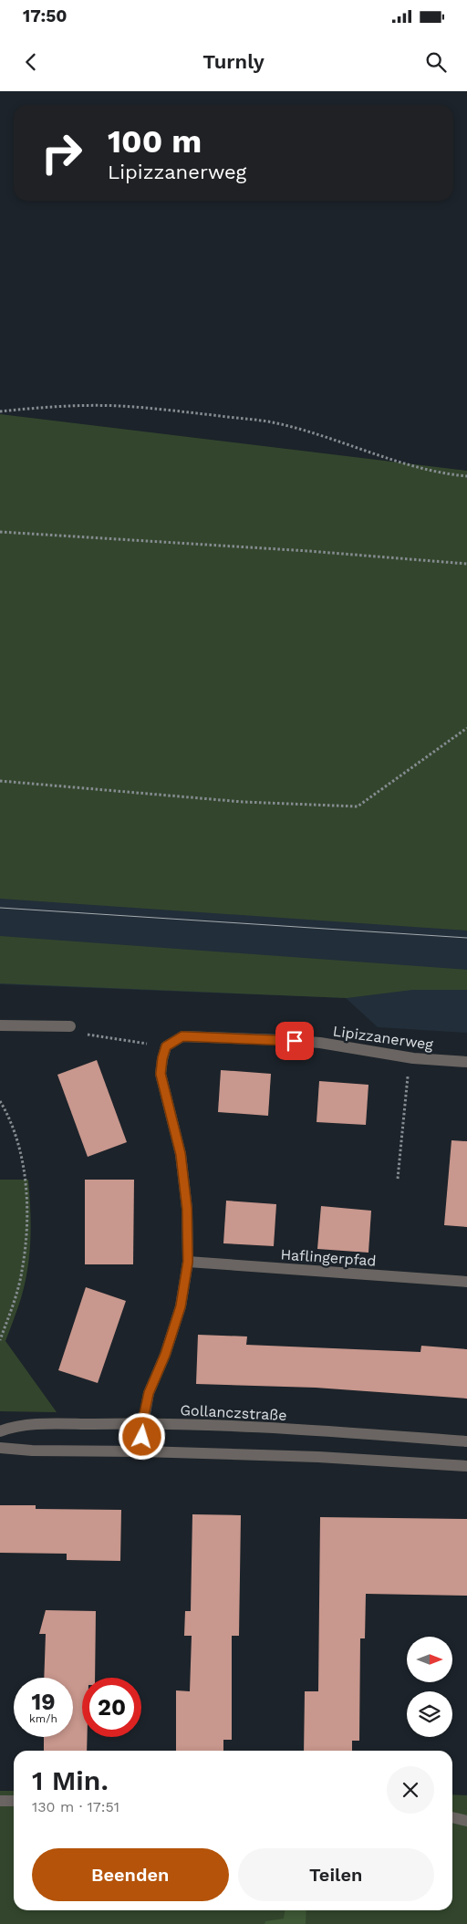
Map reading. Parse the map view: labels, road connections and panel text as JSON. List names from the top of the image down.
{
  "streets": {
    "street": ["Lipizzanerweg", "Haflingerpfad", "Gollanczstraße"]
  },
  "north": "right",
  "page": {
    "status": "17:50",
    "header": "Turnly",
    "turn": ["100 m", "Lipizzanerweg"],
    "speed": "19 km/h",
    "limit": "20",
    "heading": ["1 Min.", "130 m · 17:51"],
    "buttons": ["Beenden", "Teilen"]
  }
}
